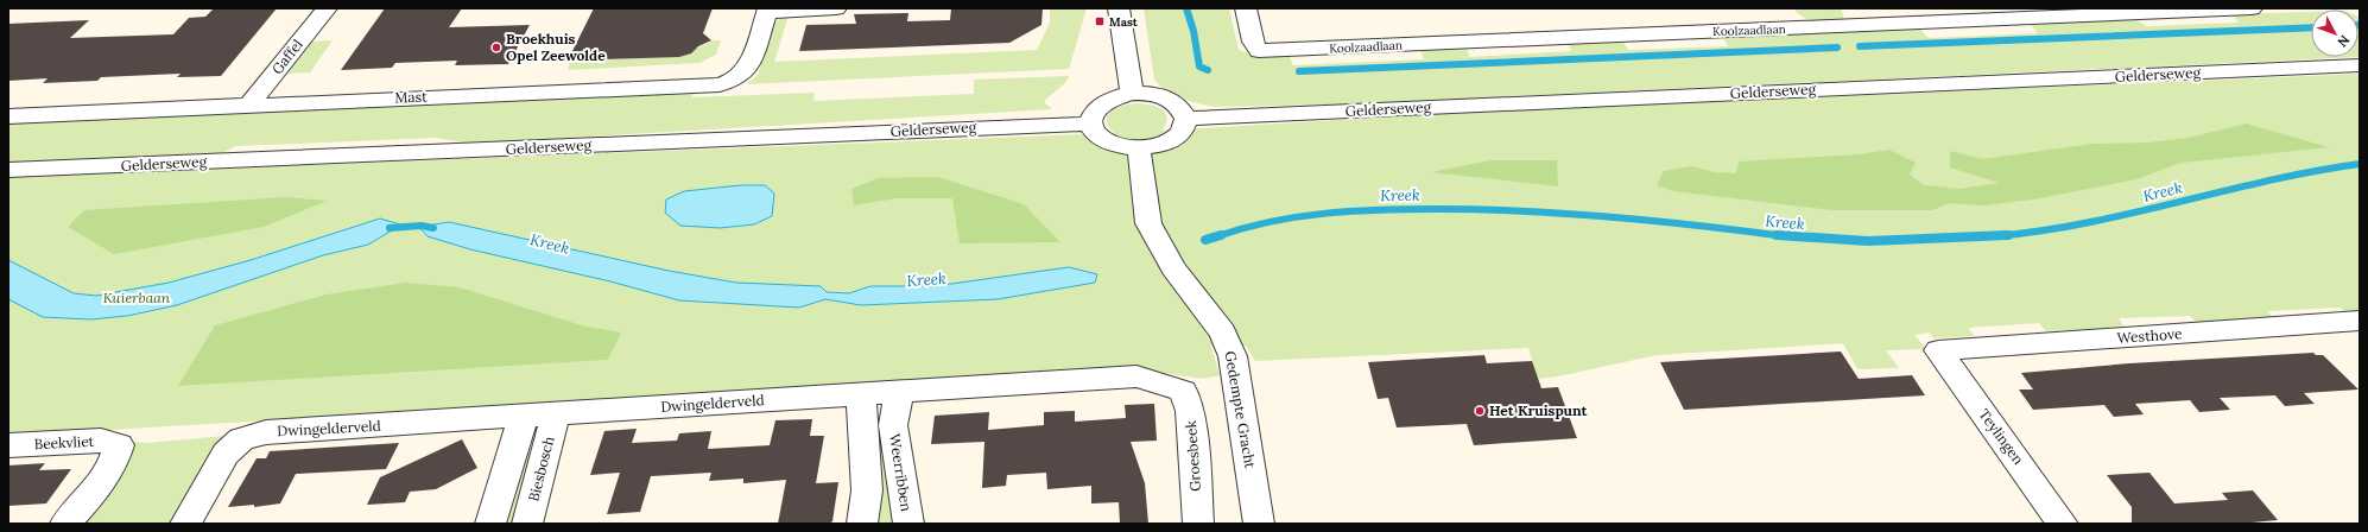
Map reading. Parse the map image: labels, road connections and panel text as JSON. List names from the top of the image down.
{
  "streets": {
    "street": [
      "Koolzaadlaan",
      "Gaffel",
      "Gelderseweg",
      "Mast",
      "Westhove",
      "Dwingelderveld",
      "Gedempte Gracht",
      "Teylingen",
      "Beekvliet",
      "Groesbeek",
      "Biesbosch",
      "Weerribben"
    ]
  },
  "crossings": [
    ["Gaffel", "Mast"],
    ["Gelderseweg", "Gedempte Gracht"],
    ["Westhove", "Teylingen"],
    ["Dwingelderveld", "Groesbeek"],
    ["Dwingelderveld", "Biesbosch"],
    ["Dwingelderveld", "Weerribben"]
  ],
  "water": ["Kreek"],
  "parks": ["Kuierbaan"],
  "places": {
    "transit": ["Mast"],
    "other": ["Broekhuis Opel Zeewolde", "Het Kruispunt"]
  },
  "north": "bottom right"
}
